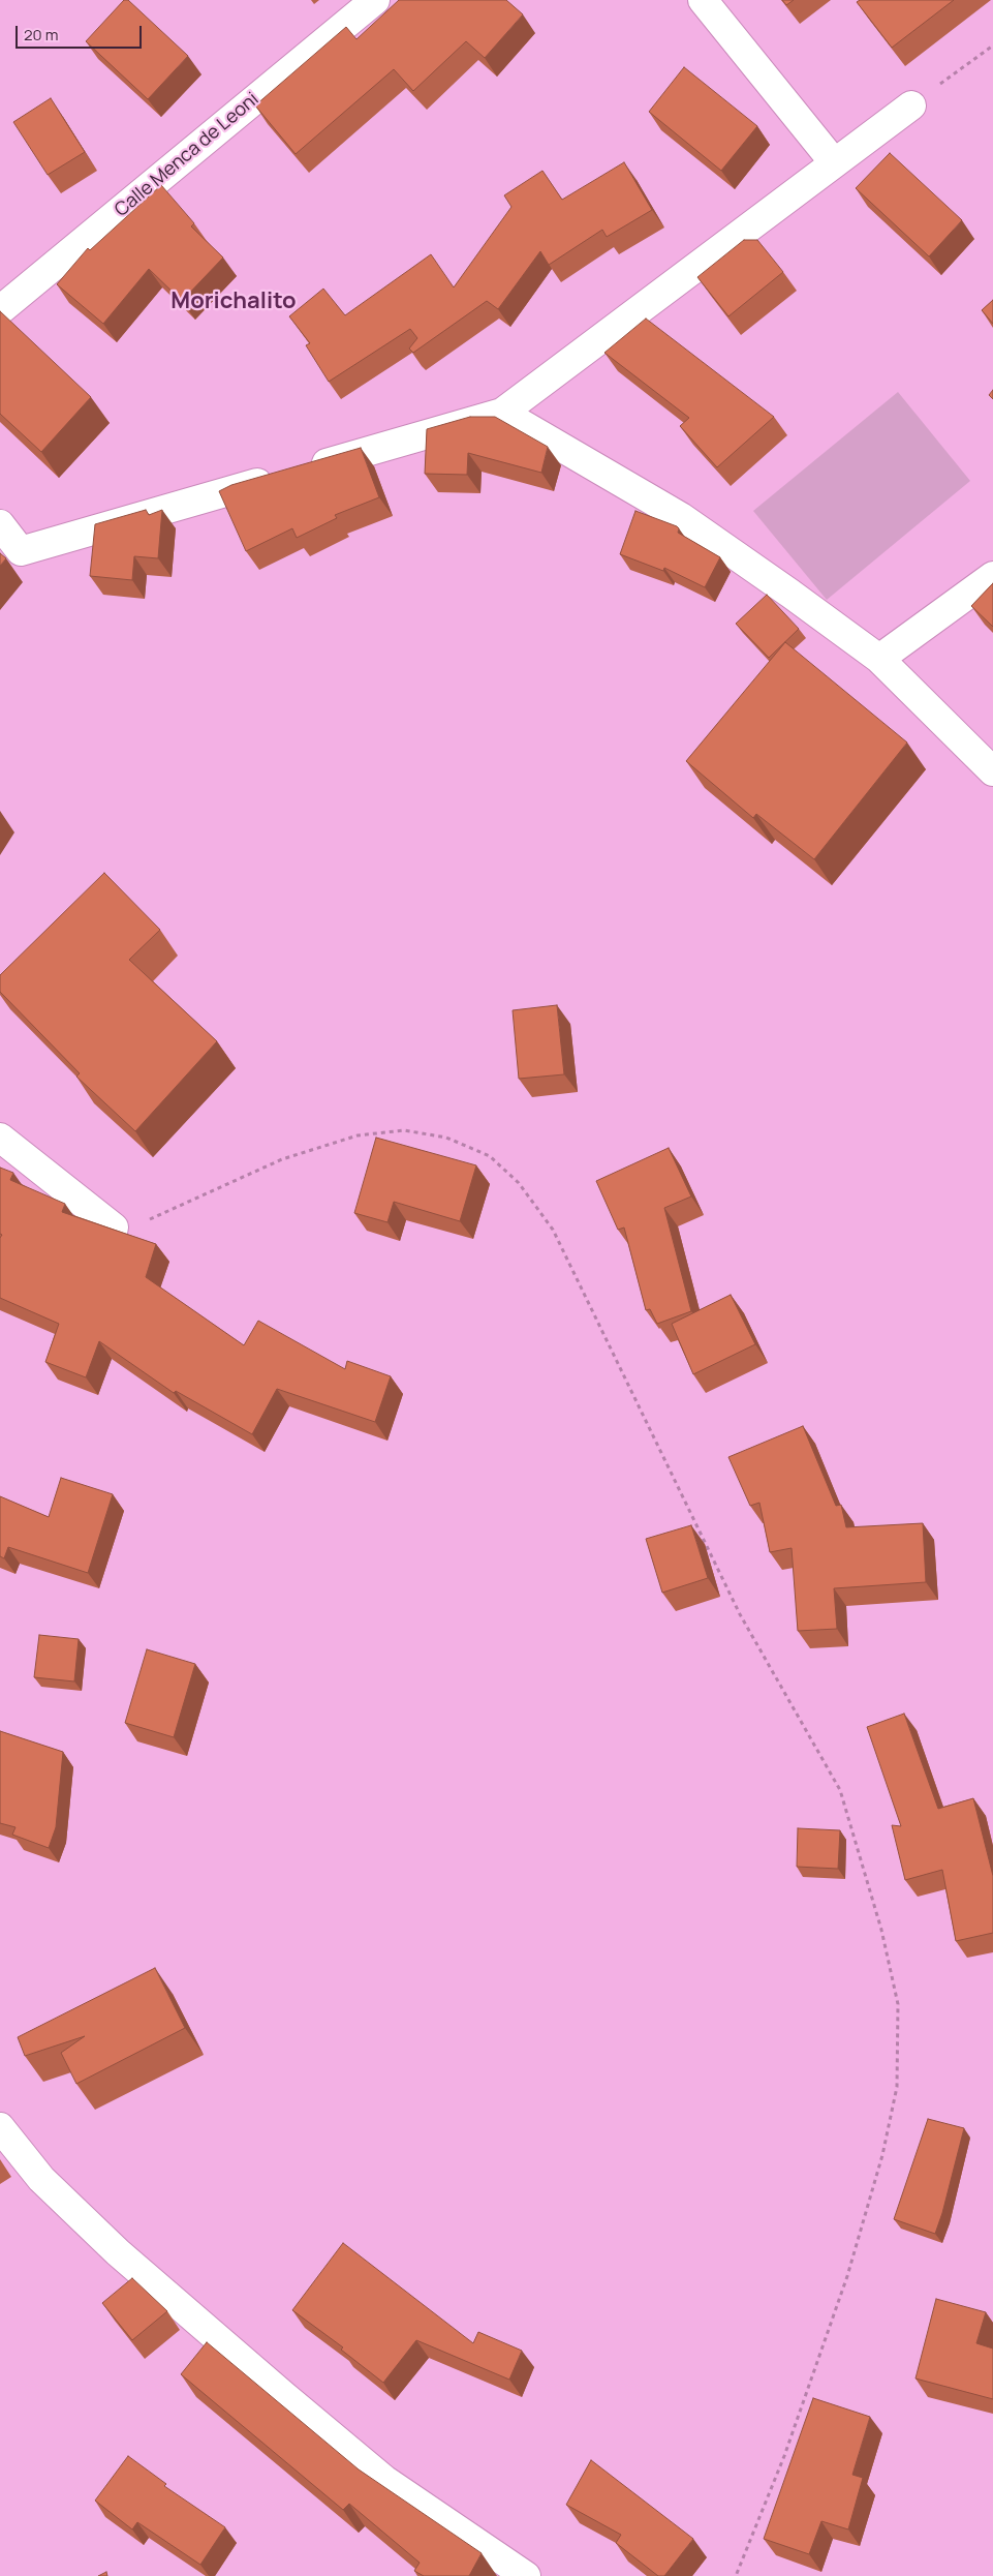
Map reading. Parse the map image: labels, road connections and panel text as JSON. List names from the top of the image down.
{
  "streets": {
    "street": ["Calle Menca de Leoni"]
  },
  "districts": ["Morichalito"],
  "scale_bar": "20 m"
}
